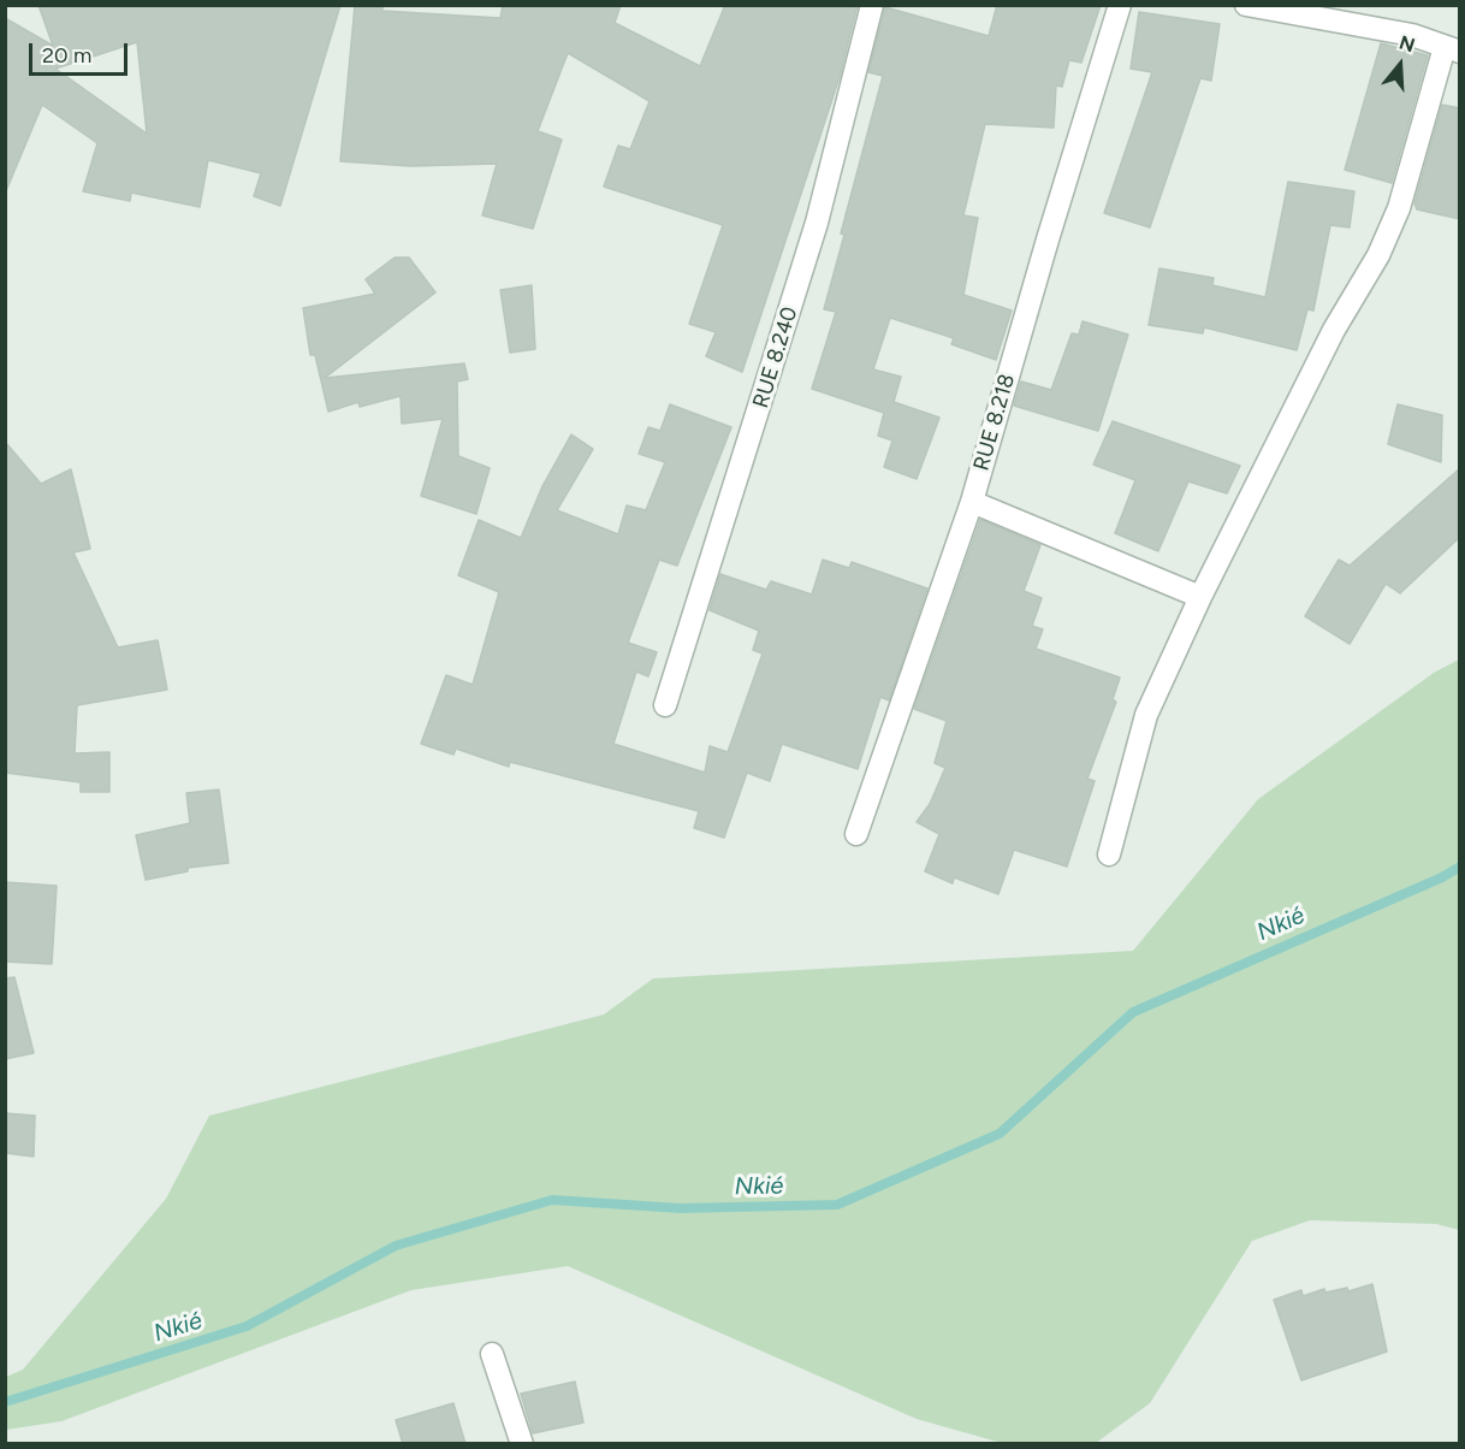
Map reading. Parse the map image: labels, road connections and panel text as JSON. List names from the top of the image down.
{
  "streets": {
    "street": ["RUE 8.240", "RUE 8.218"]
  },
  "water": ["Nkié"],
  "scale_bar": "20 m",
  "north": "top"
}
